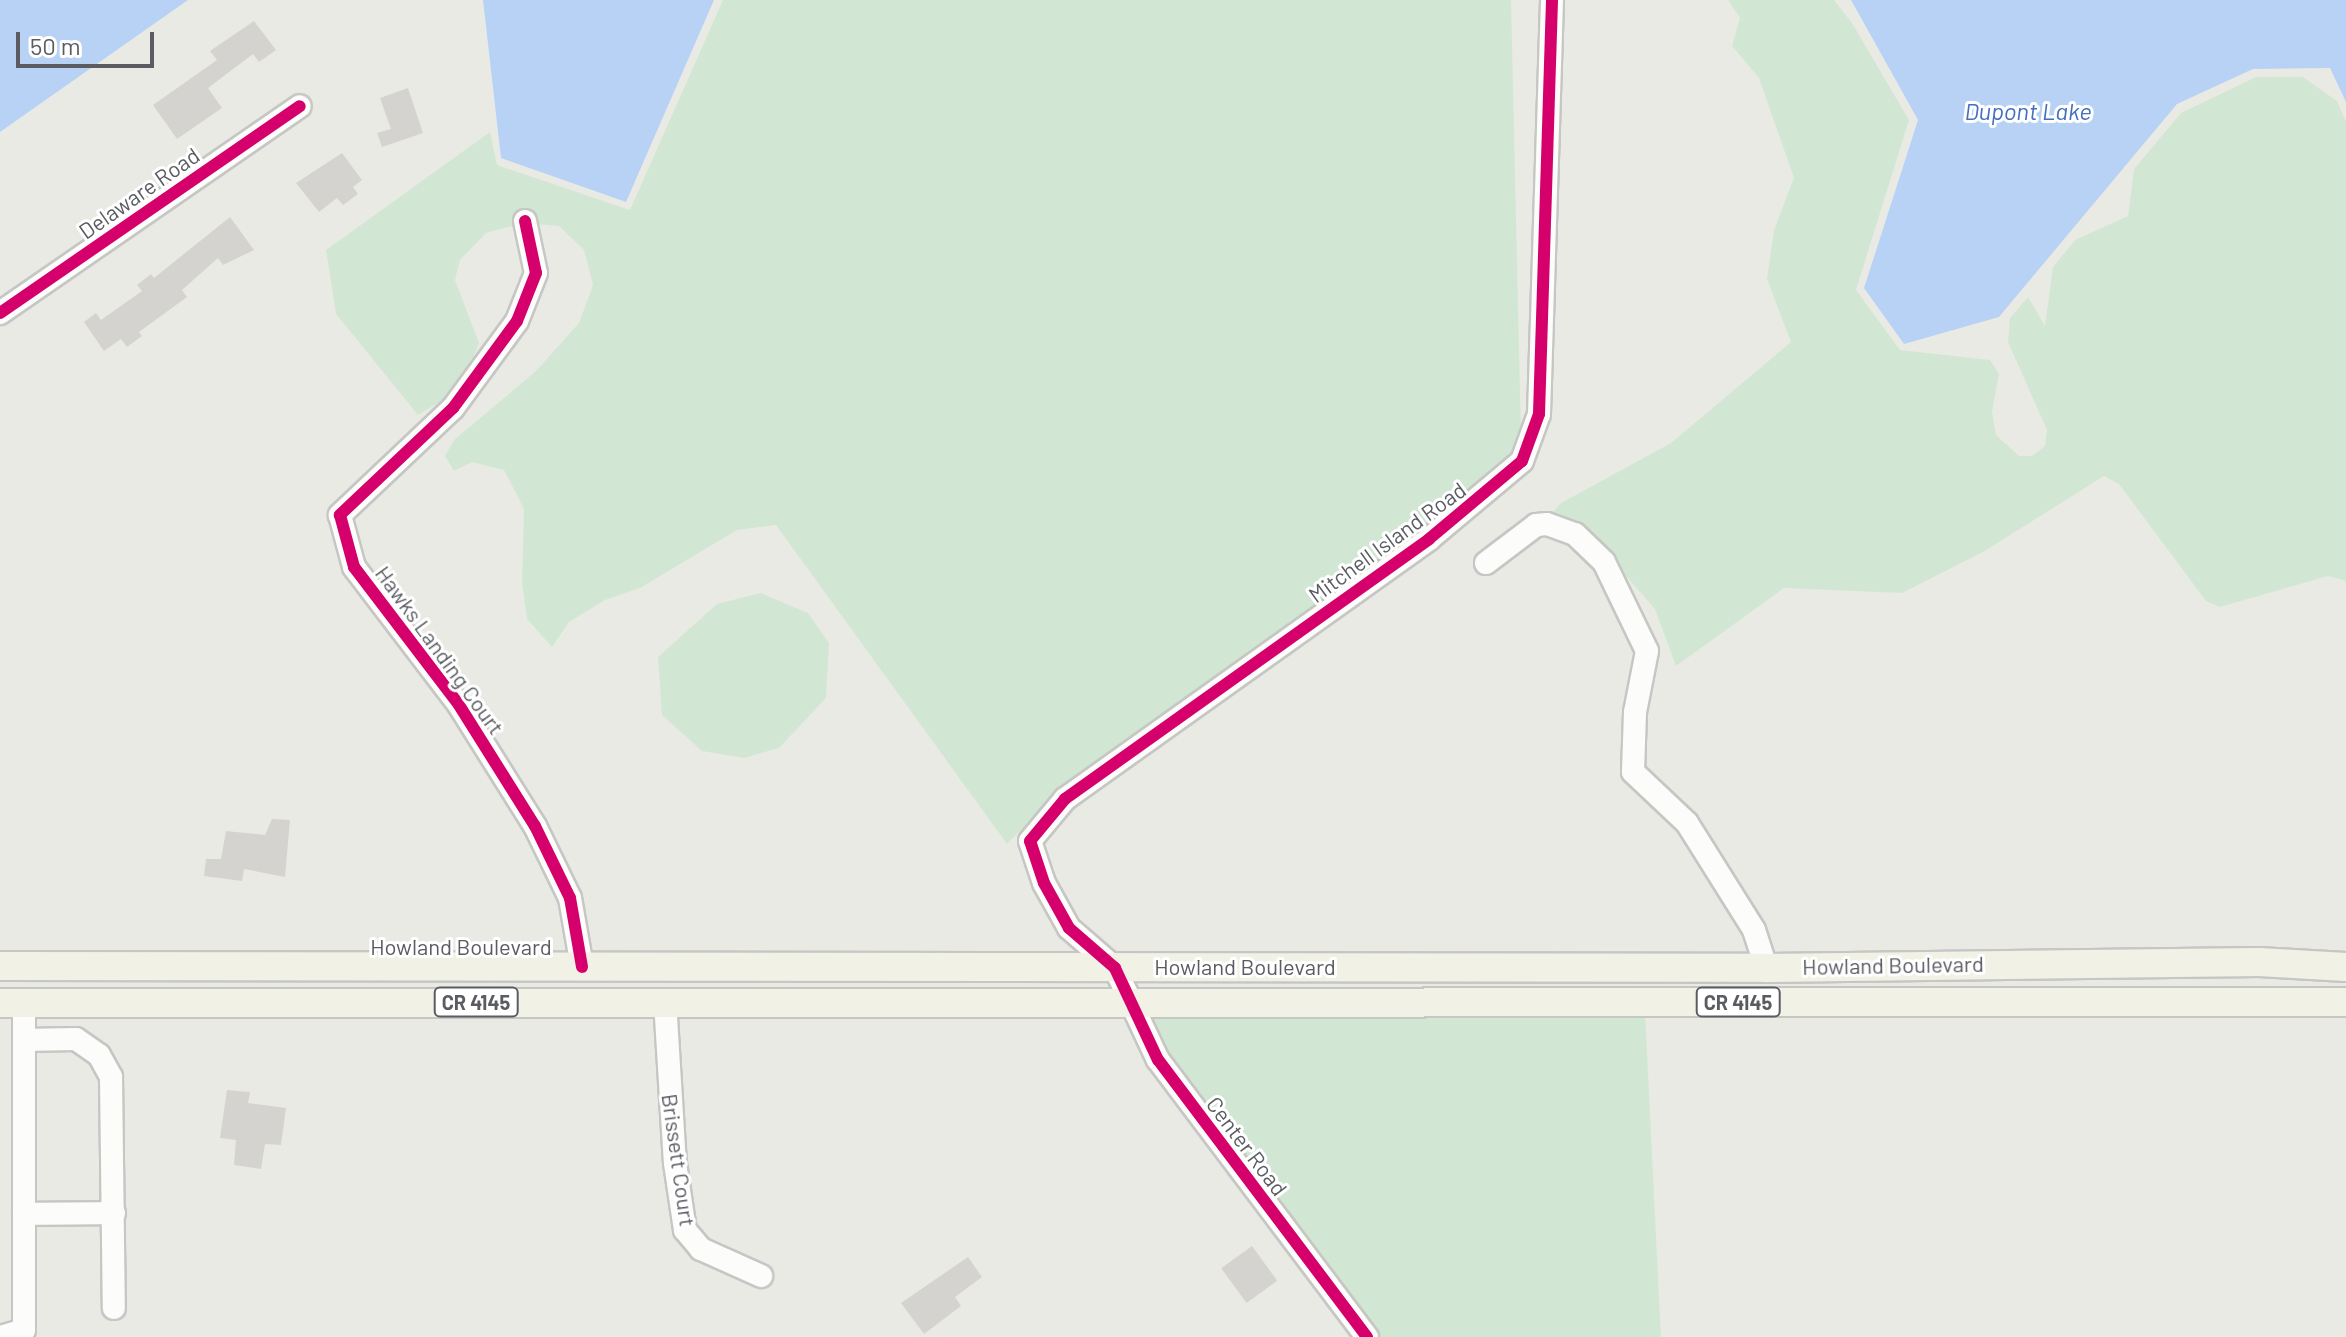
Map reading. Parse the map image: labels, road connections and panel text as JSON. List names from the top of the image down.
{
  "streets": {
    "main road": ["Howland Boulevard", "CR 4145"],
    "street": [
      "Delaware Road",
      "Mitchell Island Road",
      "Hawks Landing Court",
      "Center Road",
      "Brissett Court"
    ]
  },
  "crossings": [
    ["Mitchell Island Road", "Howland Boulevard"],
    ["Mitchell Island Road", "Center Road"],
    ["Hawks Landing Court", "Howland Boulevard"],
    ["Howland Boulevard", "Center Road"],
    ["Howland Boulevard", "Brissett Court"]
  ],
  "water": ["Dupont Lake"],
  "scale_bar": "50 m"
}
